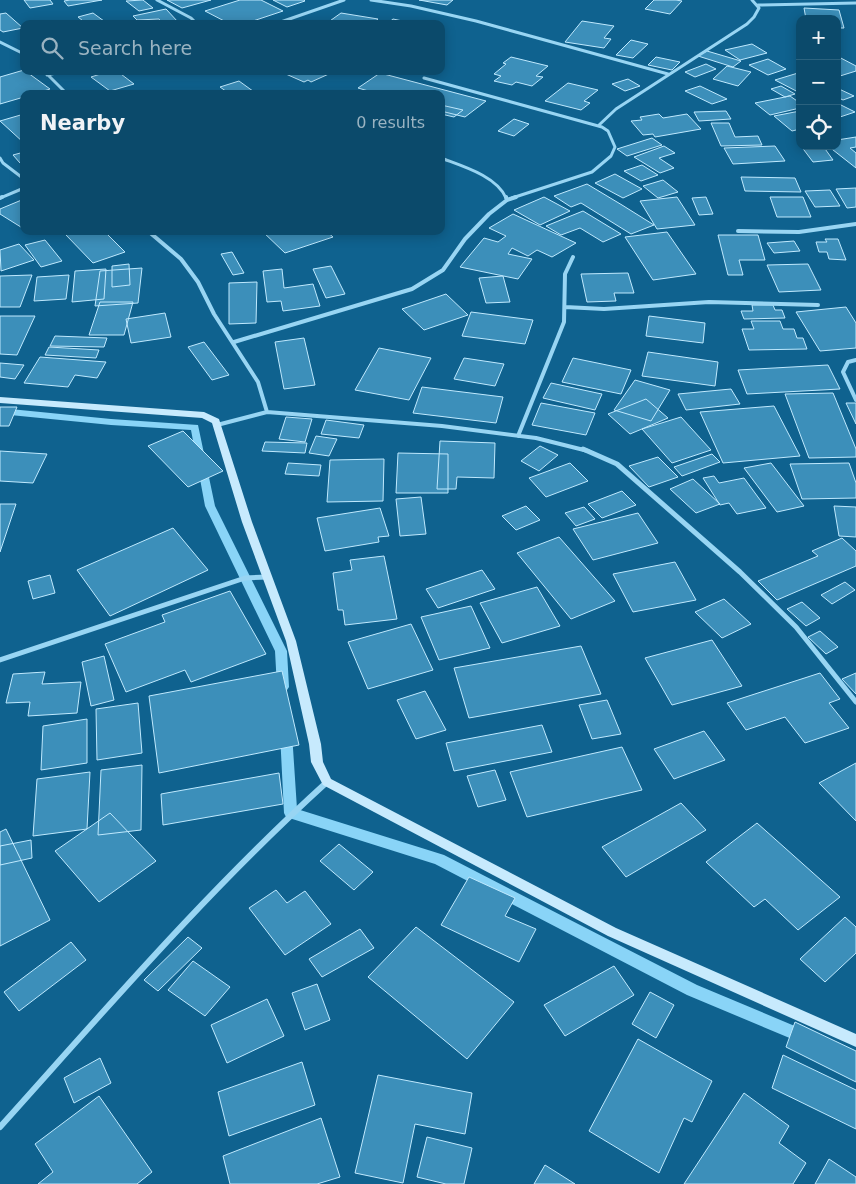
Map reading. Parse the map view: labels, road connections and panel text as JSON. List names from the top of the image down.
{
  "page": {
    "map_buttons": ["+", "−"],
    "search": "Search here",
    "heading": ["Nearby", "0 results"]
  }
}
